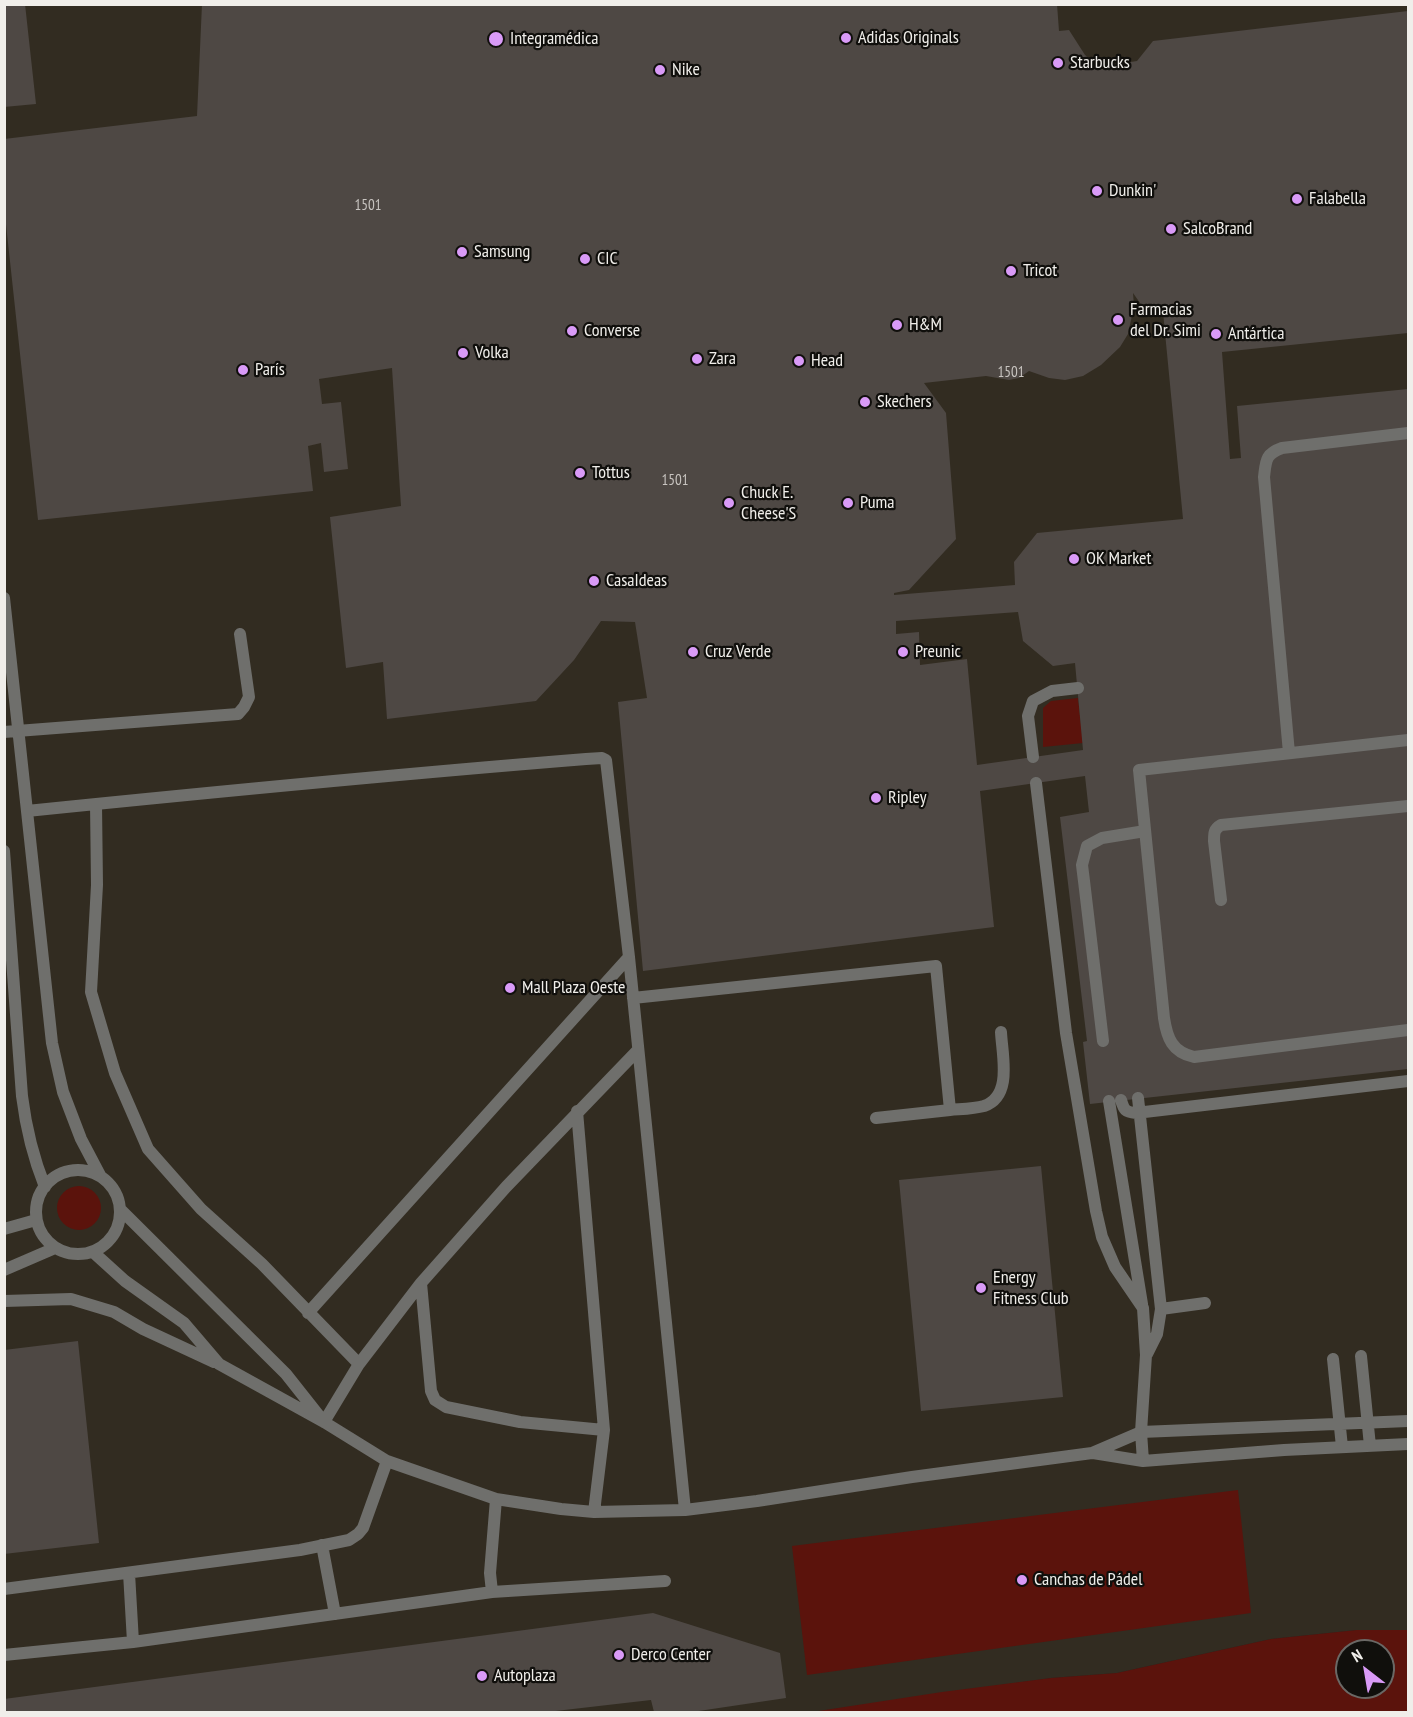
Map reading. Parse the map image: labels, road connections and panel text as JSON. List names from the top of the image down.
{
  "places": [
    "Adidas Originals",
    "Integramédica",
    "Starbucks",
    "Nike",
    "Dunkin'",
    "Falabella",
    "SalcoBrand",
    "Samsung",
    "CIC",
    "Tricot",
    "Farmacias del Dr. Simi",
    "H&M",
    "Converse",
    "Antártica",
    "Volka",
    "Zara",
    "Head",
    "París",
    "Skechers",
    "Tottus",
    "Chuck E. Cheese'S",
    "Puma",
    "OK Market",
    "CasaIdeas",
    "Cruz Verde",
    "Preunic",
    "Ripley",
    "Mall Plaza Oeste",
    "Energy Fitness Club",
    "Canchas de Pádel",
    "Derco Center",
    "Autoplaza"
  ],
  "house_numbers": ["1501", "1501", "1501"],
  "north": "top left"
}
